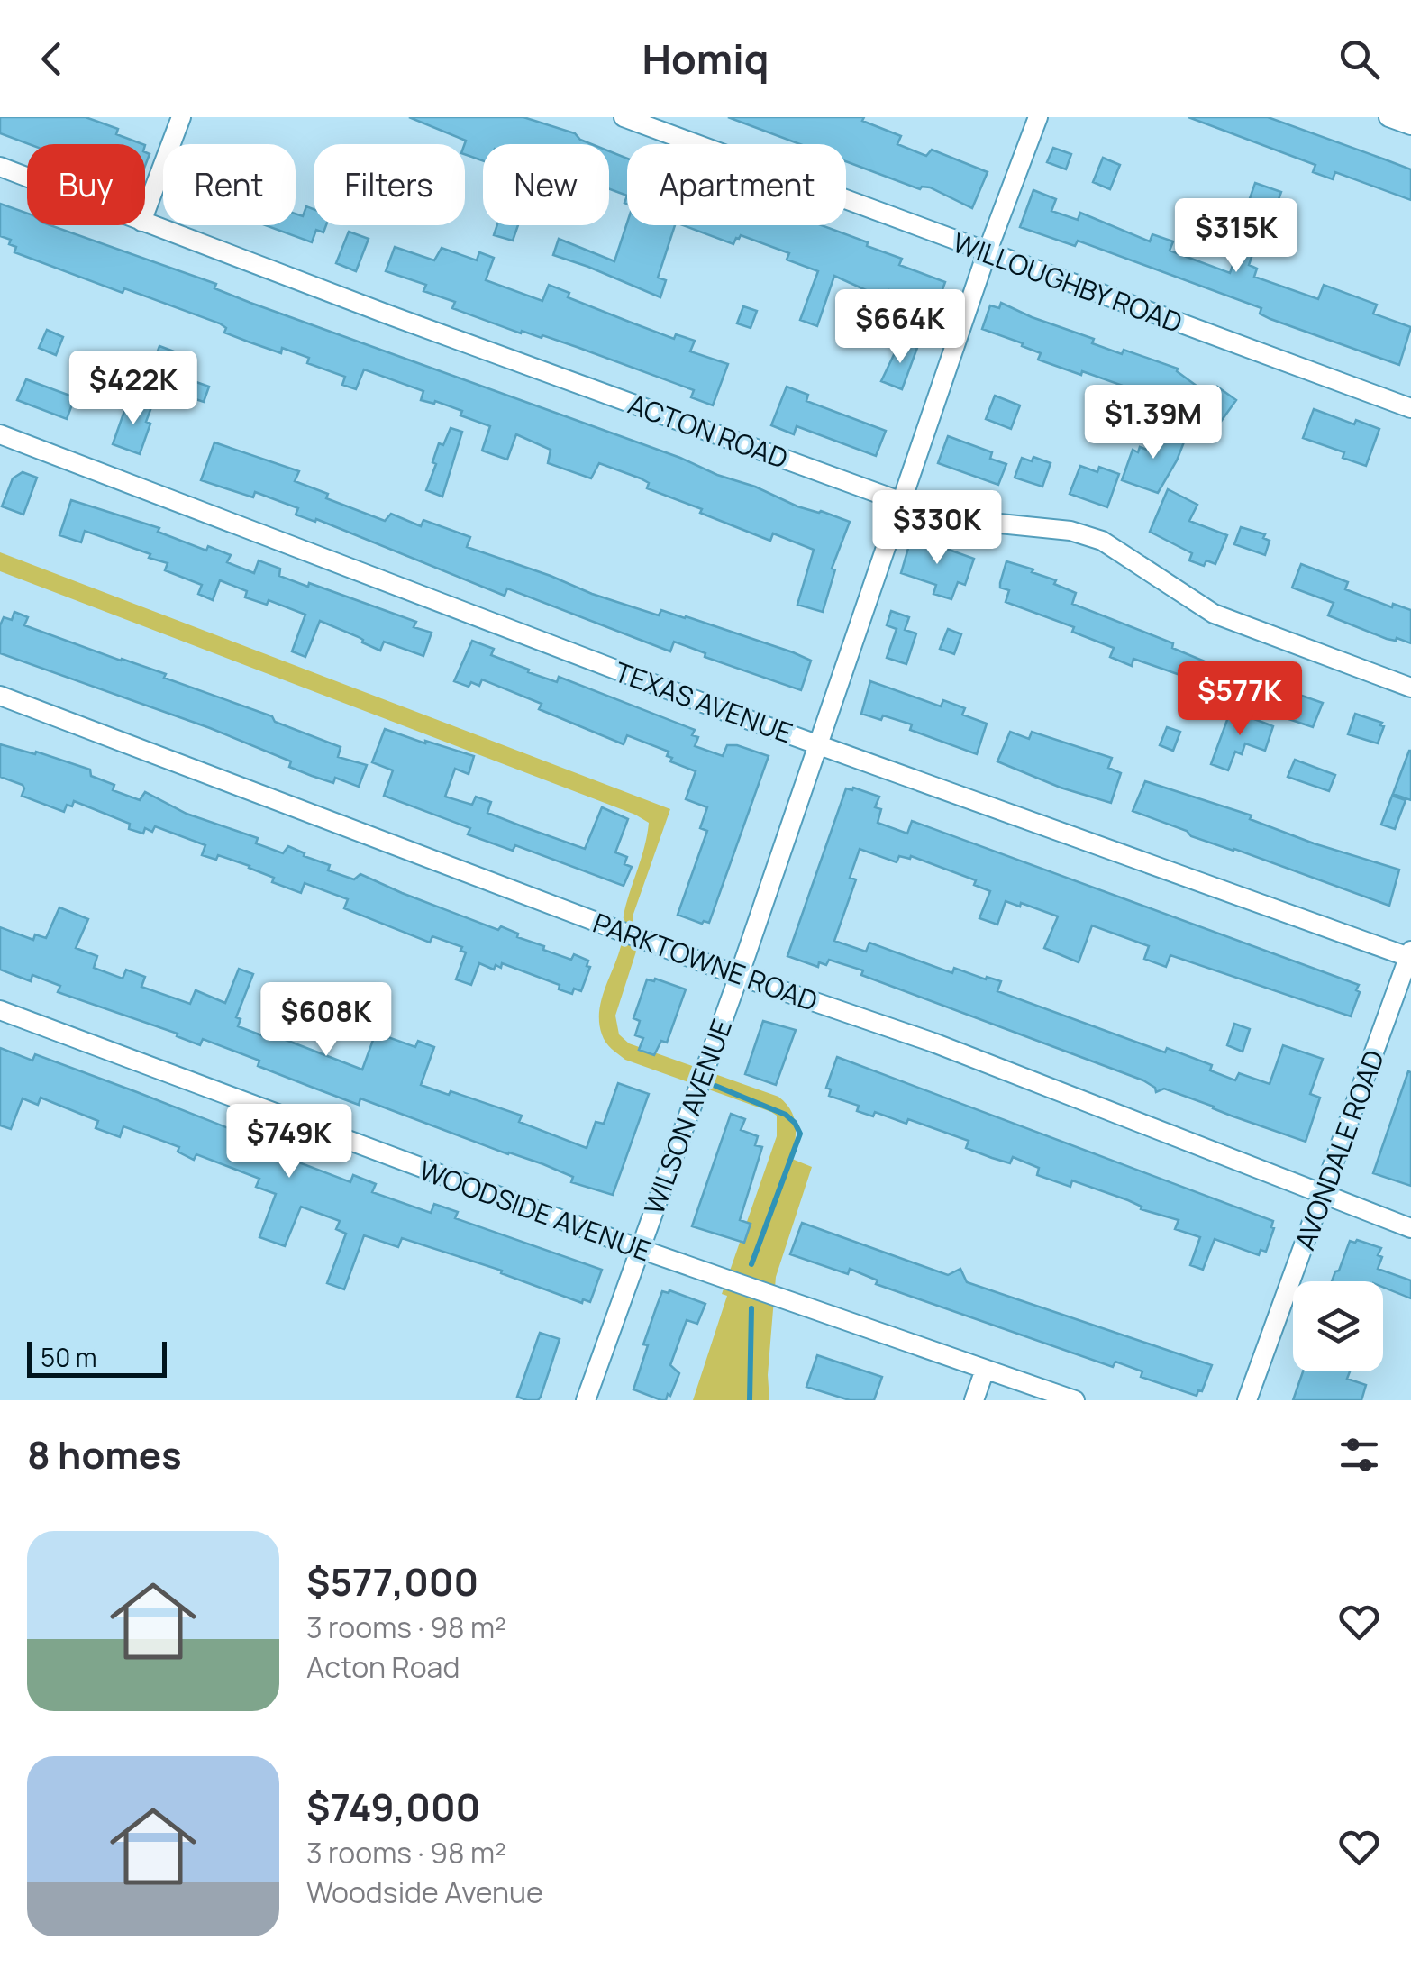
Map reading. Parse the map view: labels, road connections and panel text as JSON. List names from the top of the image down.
{
  "streets": {
    "street": [
      "WILLOUGHBY ROAD",
      "ACTON ROAD",
      "TEXAS AVENUE",
      "PARKTOWNE ROAD",
      "WILSON AVENUE",
      "AVONDALE ROAD",
      "WOODSIDE AVENUE"
    ]
  },
  "crossings": [
    ["WILLOUGHBY ROAD", "WILSON AVENUE"],
    ["ACTON ROAD", "WILSON AVENUE"],
    ["TEXAS AVENUE", "WILSON AVENUE"],
    ["TEXAS AVENUE", "AVONDALE ROAD"],
    ["PARKTOWNE ROAD", "WILSON AVENUE"],
    ["PARKTOWNE ROAD", "AVONDALE ROAD"],
    ["WILSON AVENUE", "WOODSIDE AVENUE"]
  ],
  "scale_bar": "50 m",
  "page": {
    "header": "Homiq",
    "chip": [
      "Buy",
      "Rent",
      "Filters",
      "New",
      "Apartment"
    ],
    "price": [
      "$315K",
      "$664K",
      "$422K",
      "$1.39M",
      "$330K",
      "$577K",
      "$608K",
      "$749K"
    ],
    "scale": "50 m",
    "heading": "8 homes",
    "list": [
      {
        "name": "$577,000",
        "note": "3 rooms · 98 m² · Acton Road"
      },
      {
        "name": "$749,000",
        "note": "3 rooms · 98 m² · Woodside Avenue"
      }
    ]
  }
}
